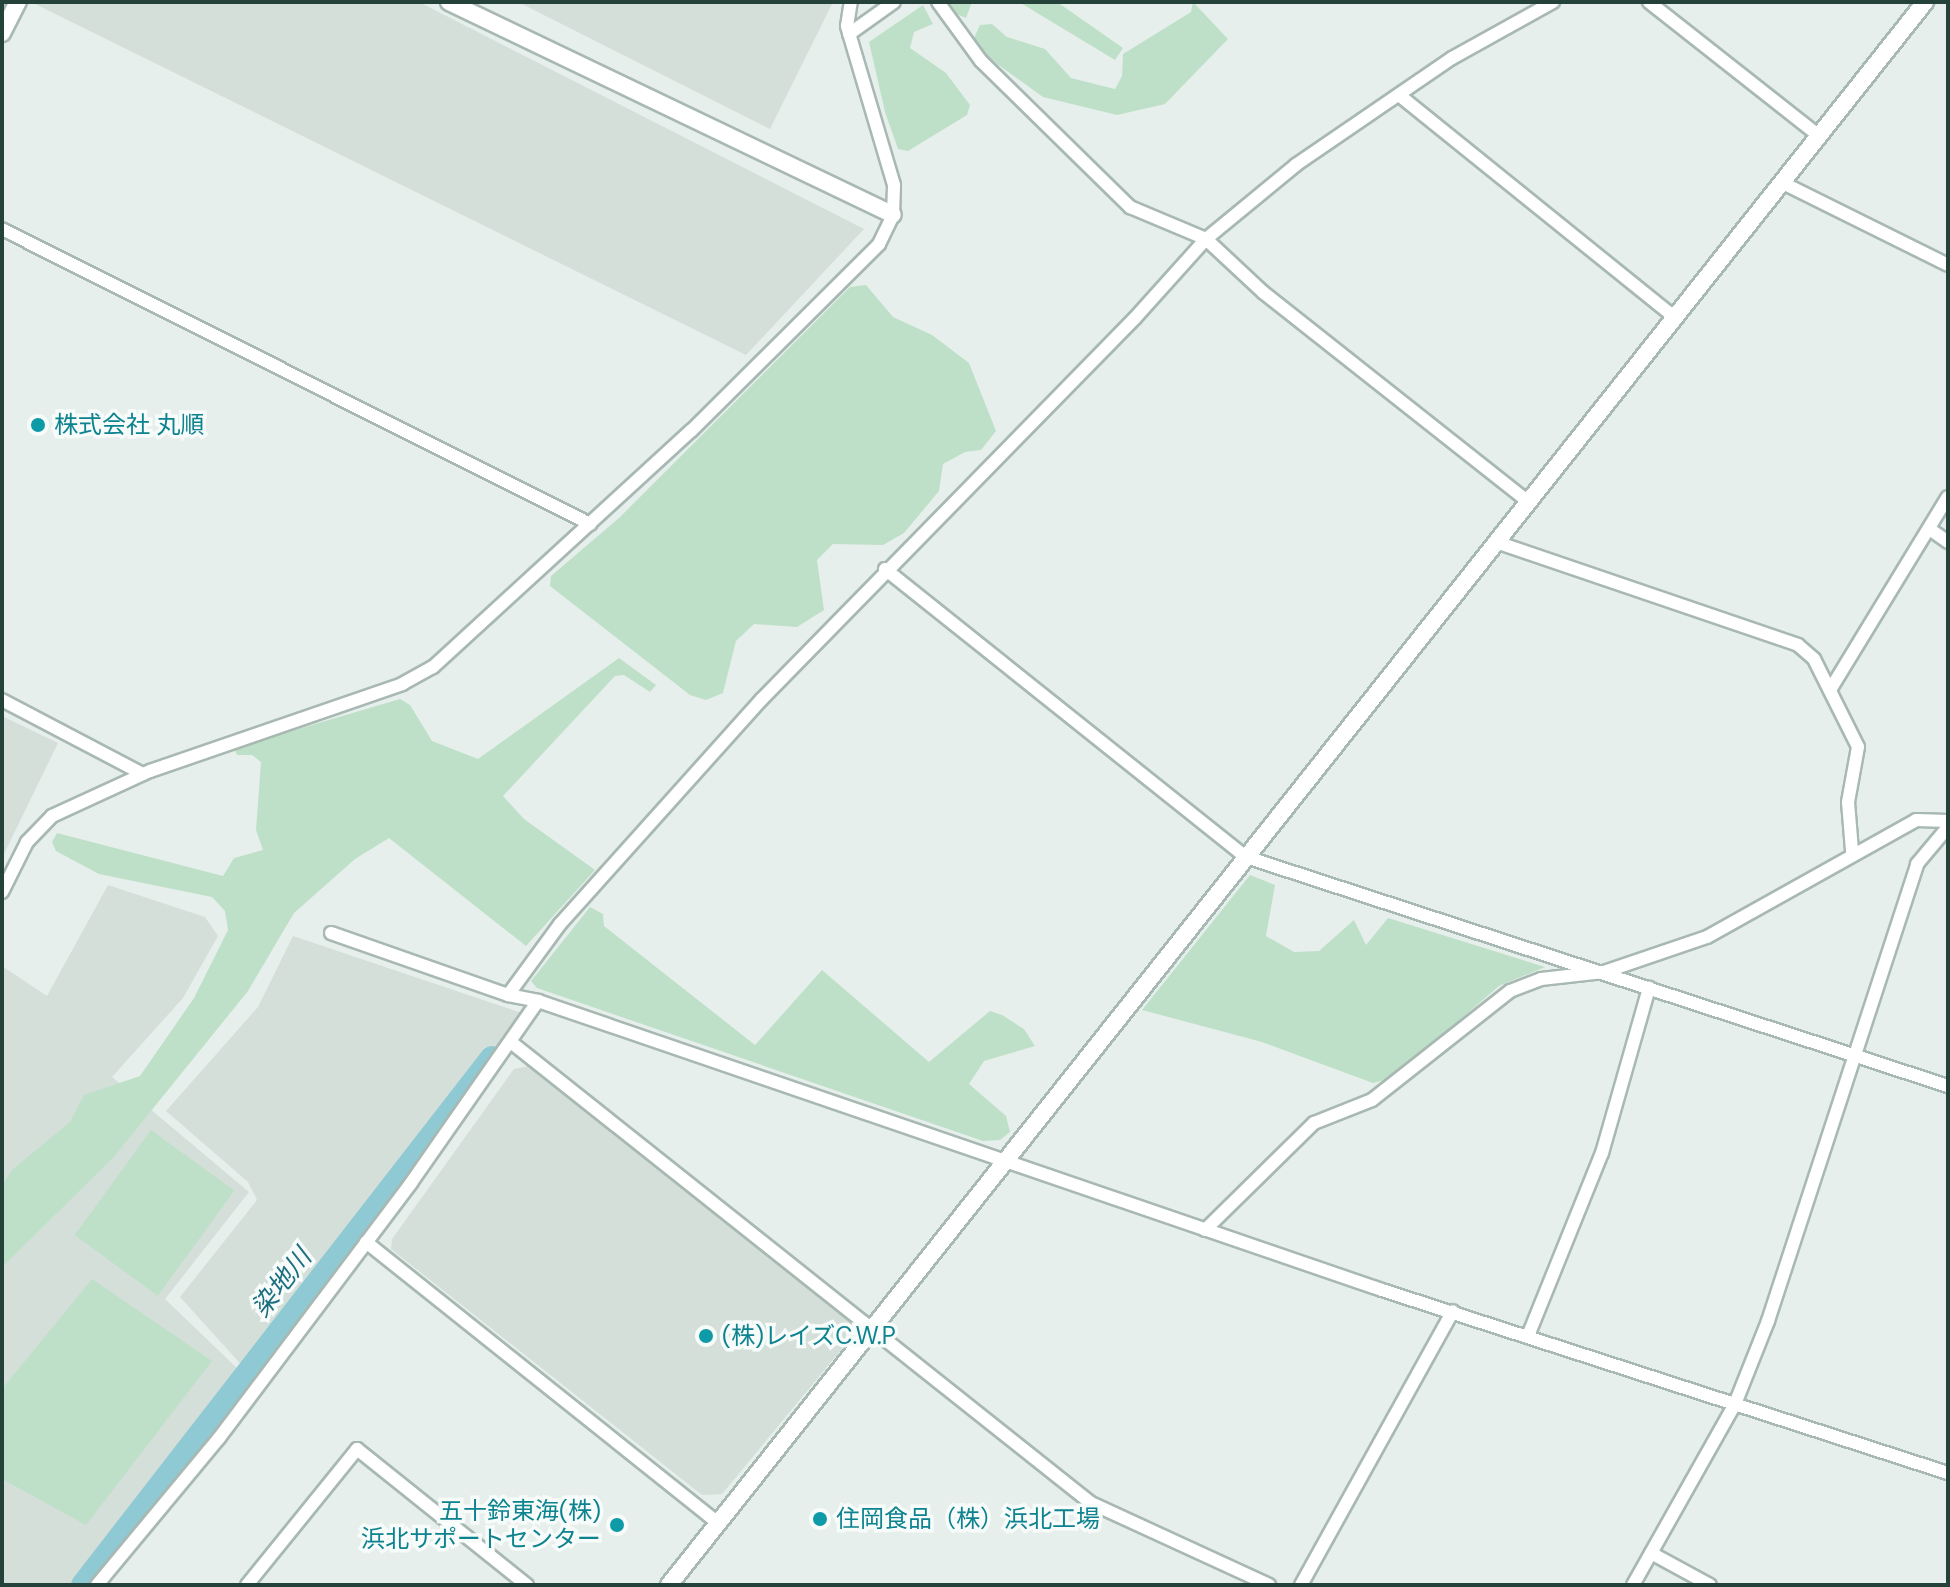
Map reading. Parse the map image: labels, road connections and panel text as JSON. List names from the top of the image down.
{
  "water": ["染地川"],
  "places": [
    "株式会社 丸順",
    "(株)レイズC.W.P",
    "住岡食品（株）浜北工場",
    "五十鈴東海(株) 浜北サポートセンター"
  ]
}
